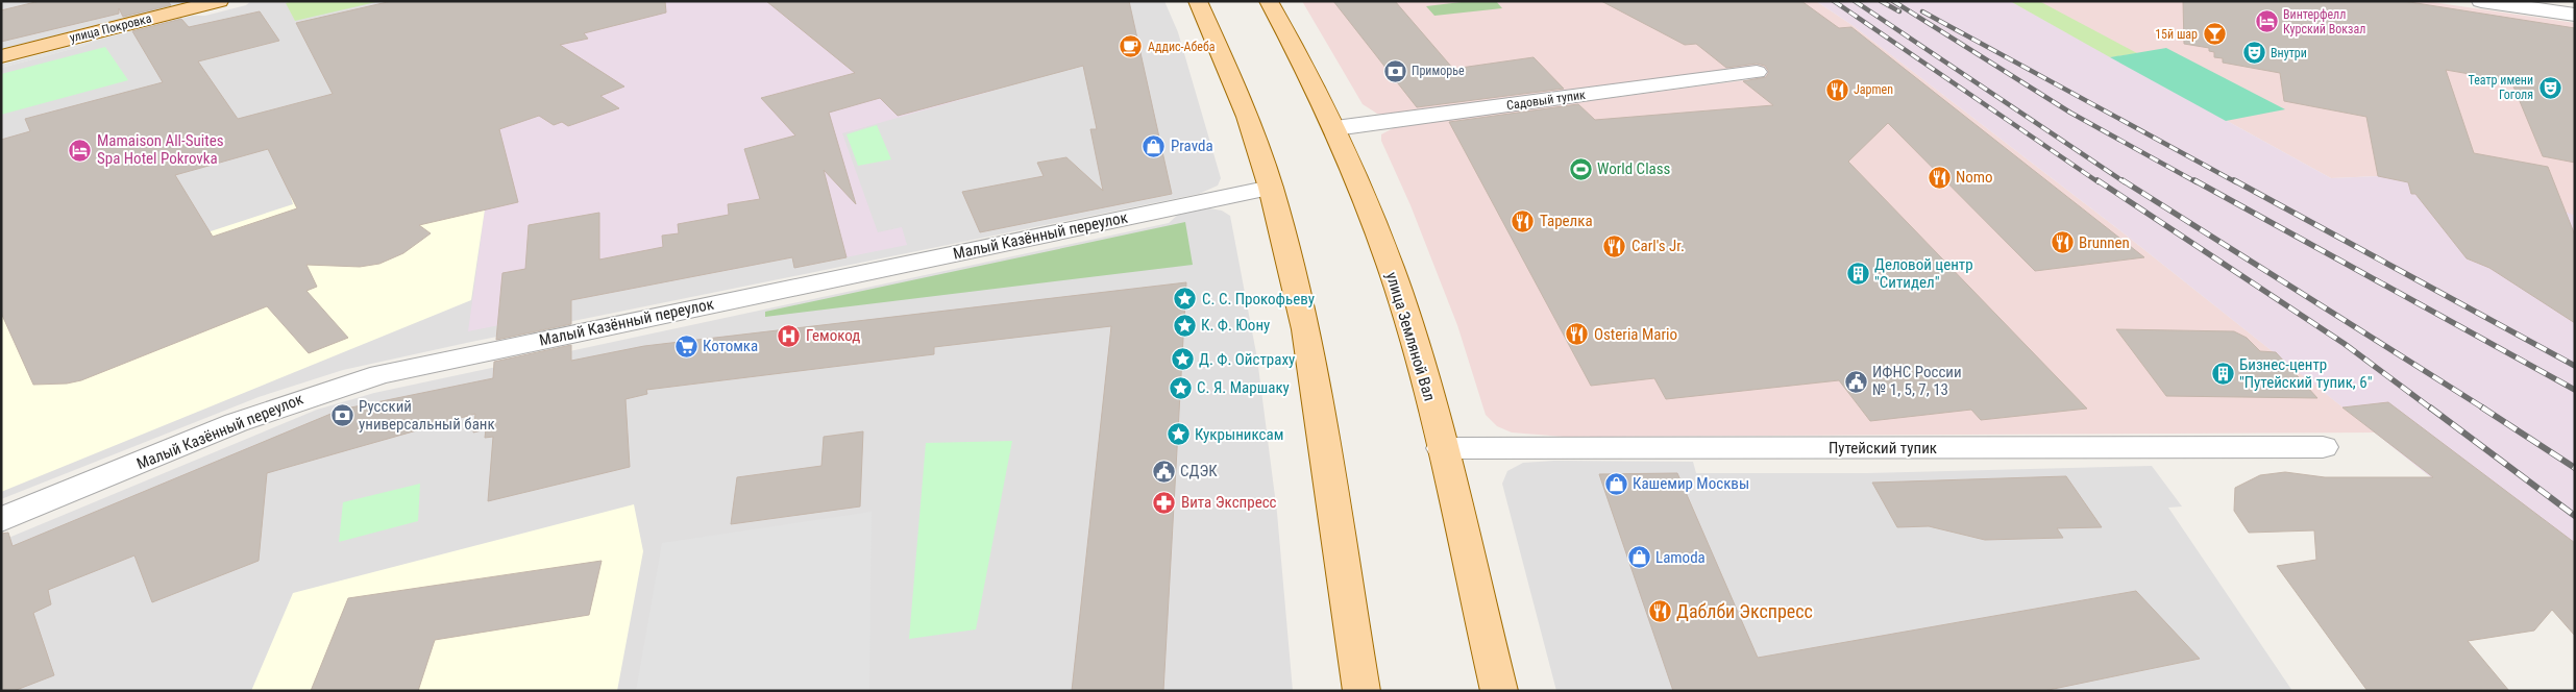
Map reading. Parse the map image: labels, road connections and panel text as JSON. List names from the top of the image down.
{
  "streets": {
    "main road": ["улица Покровка", "улица Земляной Вал"],
    "street": ["Садовый тупик", "Малый Казённый переулок", "Путейский тупик"]
  },
  "crossings": [
    ["Садовый тупик", "улица Земляной Вал"],
    ["улица Земляной Вал", "Путейский тупик"]
  ],
  "places": {
    "hotel": ["Винтерфелл Курский Вокзал", "Mamaison All-Suites Spa Hotel Pokrovka"],
    "bar": ["15й шар"],
    "cafe": ["Аддис-Абеба"],
    "theatre": ["Внутри", "Театр имени Гоголя"],
    "bank": ["Приморье", "Русский универсальный банк"],
    "restaurant": [
      "Japmen",
      "Nomo",
      "Тарелка",
      "Brunnen",
      "Carl's Jr.",
      "Osteria Mario",
      "Даблби Экспресс"
    ],
    "shop": ["Pravda", "Кашемир Москвы", "Lamoda"],
    "sports": ["World Class"],
    "building": ["Деловой центр \"Ситидел\"", "Бизнес-центр \"Путейский тупик, 6\""],
    "place": [
      "С. С. Прокофьеву",
      "К. Ф. Юону",
      "Д. Ф. Ойстраху",
      "С. Я. Маршаку",
      "Кукрыниксам"
    ],
    "hospital": ["Гемокод"],
    "supermarket": ["Котомка"],
    "public building": ["ИФНС России № 1, 5, 7, 13", "СДЭК"],
    "pharmacy": ["Вита Экспресс"]
  }
}
